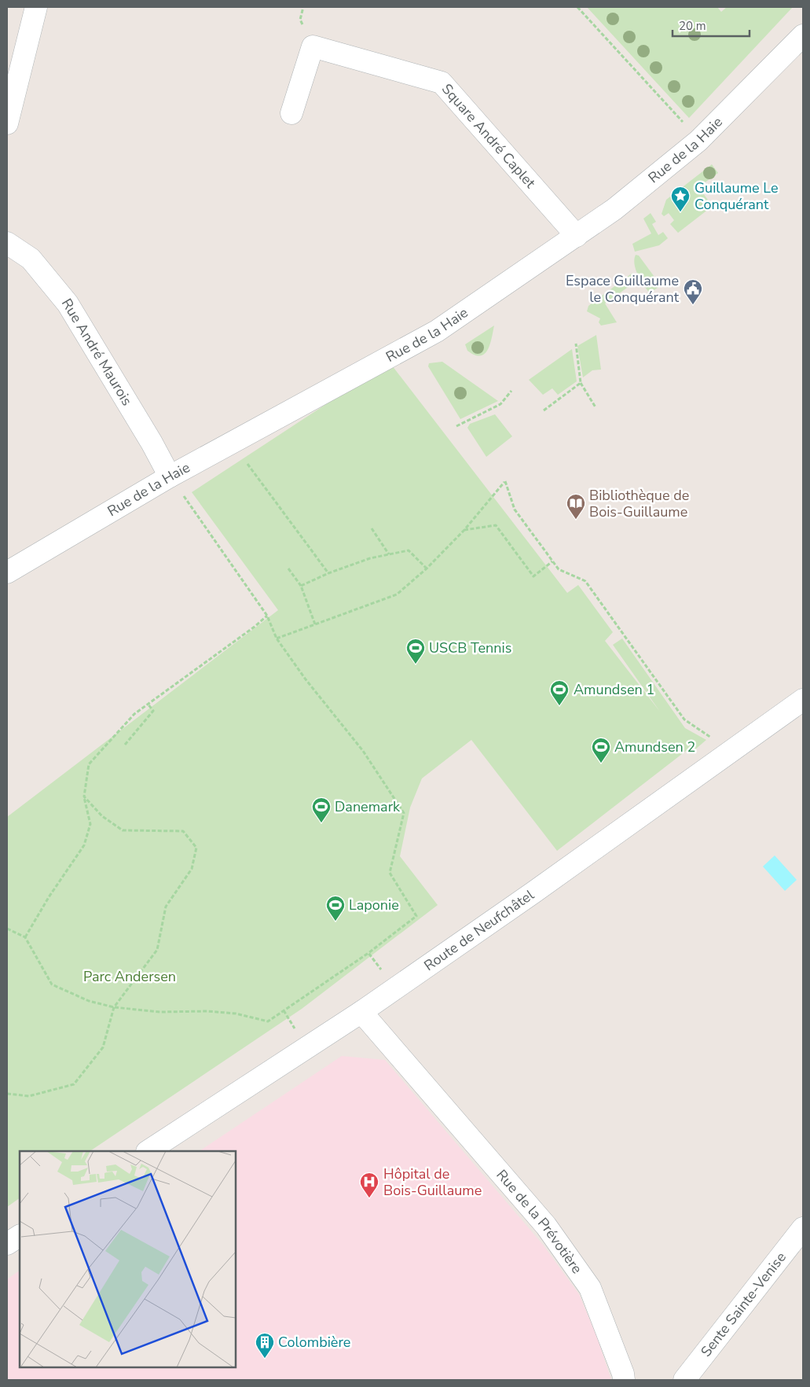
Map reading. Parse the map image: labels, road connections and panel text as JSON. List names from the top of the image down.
{
  "streets": {
    "street": [
      "Square André Caplet",
      "Rue de la Haie",
      "Rue André Maurois",
      "Route de Neufchâtel",
      "Rue de la Prévotière",
      "Sente Sainte-Venise"
    ]
  },
  "crossings": [
    ["Square André Caplet", "Rue de la Haie"],
    ["Rue de la Haie", "Rue André Maurois"],
    ["Route de Neufchâtel", "Rue de la Prévotière"]
  ],
  "parks": ["Parc Andersen"],
  "places": {
    "place": ["Guillaume Le Conquérant"],
    "public building": ["Espace Guillaume le Conquérant"],
    "library": ["Bibliothèque de Bois-Guillaume"],
    "sports": [
      "USCB Tennis",
      "Amundsen 1",
      "Amundsen 2",
      "Danemark",
      "Laponie"
    ],
    "hospital": ["Hôpital de Bois-Guillaume"],
    "building": ["Colombière"]
  },
  "scale_bar": "20 m"
}
